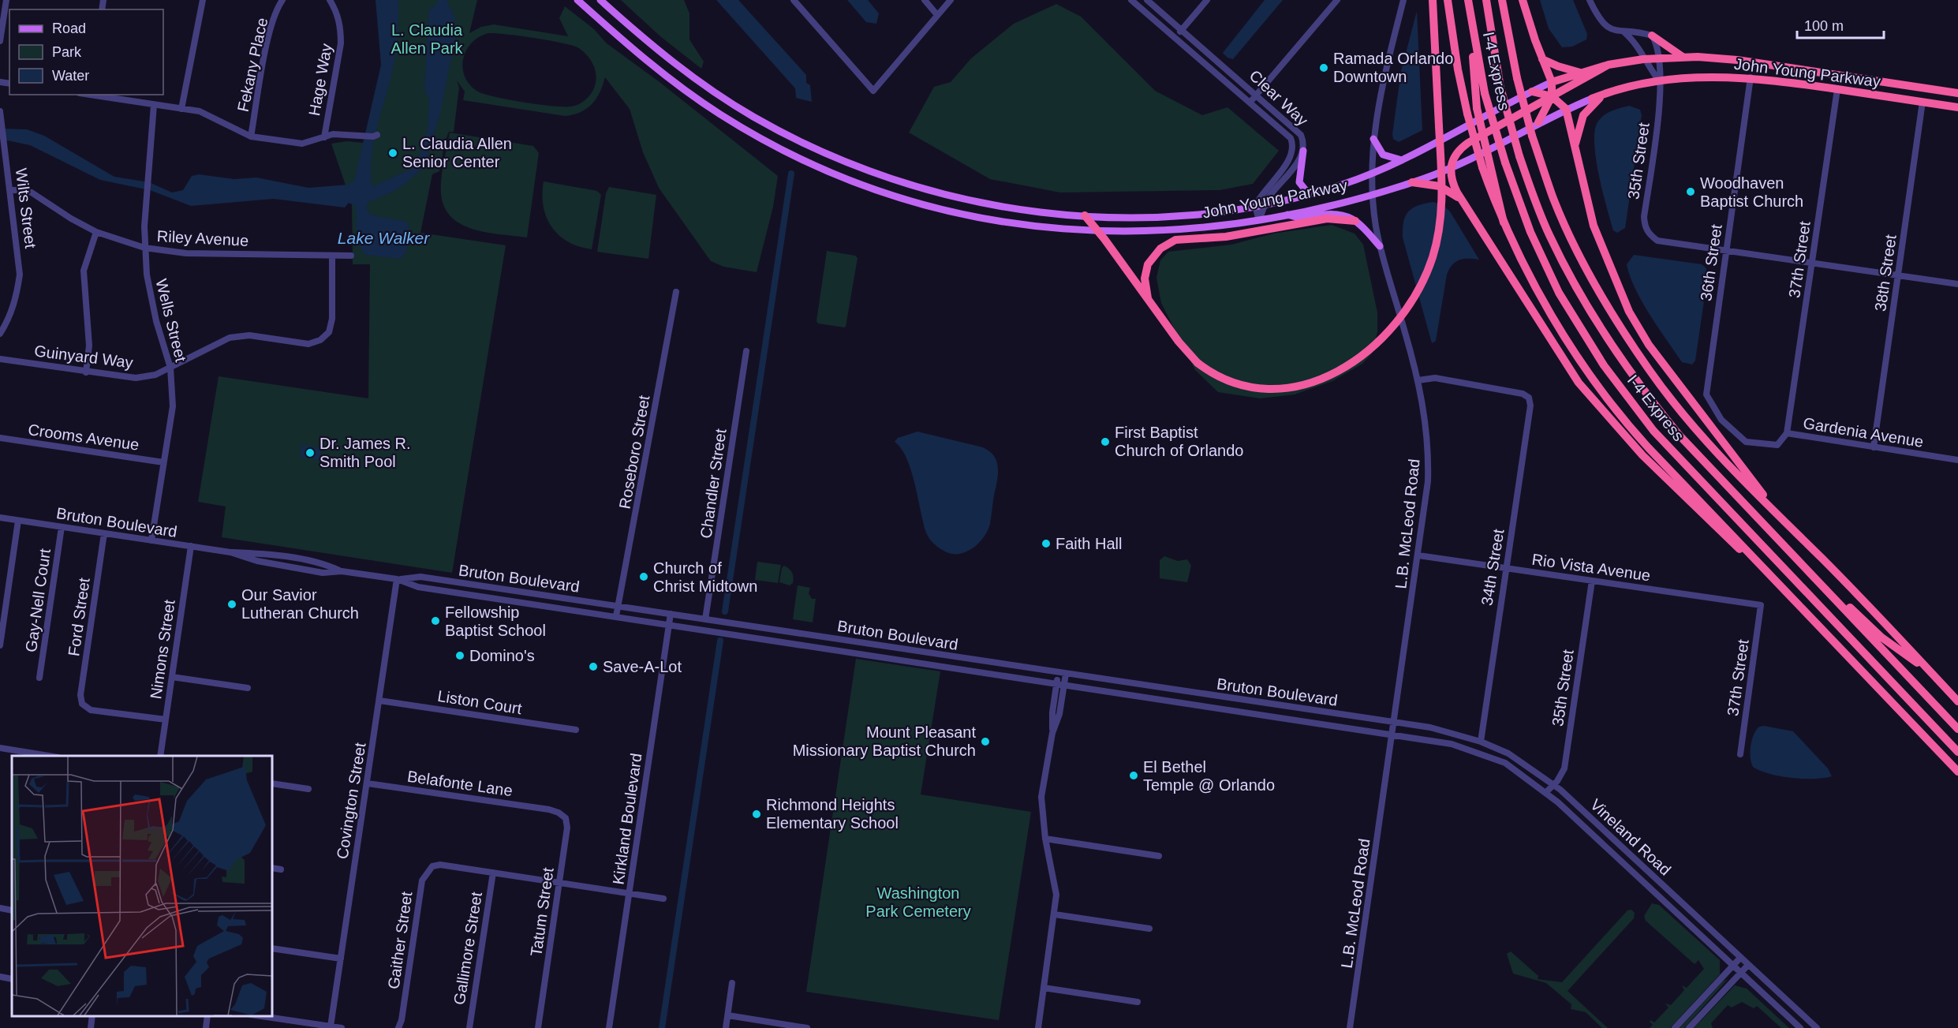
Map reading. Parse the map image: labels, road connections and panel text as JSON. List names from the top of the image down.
{
  "streets": {
    "highway": ["I-4 Express", "John Young Parkway"],
    "street": [
      "Fekany Place",
      "Hage Way",
      "Clear Way",
      "35th Street",
      "Wilts Street",
      "Riley Avenue",
      "37th Street",
      "36th Street",
      "38th Street",
      "Wells Street",
      "Guinyard Way",
      "Gardenia Avenue",
      "Crooms Avenue",
      "Roseboro Street",
      "Chandler Street",
      "Bruton Boulevard",
      "L.B. McLeod Road",
      "34th Street",
      "Rio Vista Avenue",
      "Gay-Nell Court",
      "Ford Street",
      "Nimons Street",
      "Liston Court",
      "Belafonte Lane",
      "Covington Street",
      "Kirkland Boulevard",
      "Vineland Road",
      "Tatum Street",
      "Gaither Street",
      "Gallimore Street"
    ]
  },
  "crossings": [
    ["John Young Parkway", "Clear Way"],
    ["John Young Parkway", "35th Street"],
    ["John Young Parkway", "37th Street"],
    ["John Young Parkway", "36th Street"],
    ["John Young Parkway", "38th Street"],
    ["John Young Parkway", "L.B. McLeod Road"],
    ["35th Street", "36th Street"],
    ["35th Street", "Rio Vista Avenue"],
    ["35th Street", "Vineland Road"],
    ["Wilts Street", "Riley Avenue"],
    ["Riley Avenue", "Wells Street"],
    ["Riley Avenue", "Guinyard Way"],
    ["37th Street", "Gardenia Avenue"],
    ["37th Street", "Rio Vista Avenue"],
    ["36th Street", "Gardenia Avenue"],
    ["38th Street", "Gardenia Avenue"],
    ["Wells Street", "Guinyard Way"],
    ["Wells Street", "Crooms Avenue"],
    ["Wells Street", "Bruton Boulevard"],
    ["Roseboro Street", "Bruton Boulevard"],
    ["Chandler Street", "Bruton Boulevard"],
    ["Bruton Boulevard", "L.B. McLeod Road"],
    ["Bruton Boulevard", "Gay-Nell Court"],
    ["Bruton Boulevard", "Ford Street"],
    ["Bruton Boulevard", "Nimons Street"],
    ["Bruton Boulevard", "Covington Street"],
    ["Bruton Boulevard", "Kirkland Boulevard"],
    ["Bruton Boulevard", "Vineland Road"],
    ["L.B. McLeod Road", "34th Street"],
    ["L.B. McLeod Road", "Rio Vista Avenue"],
    ["L.B. McLeod Road", "Vineland Road"],
    ["34th Street", "Rio Vista Avenue"],
    ["34th Street", "Vineland Road"],
    ["Ford Street", "Nimons Street"],
    ["Liston Court", "Covington Street"],
    ["Belafonte Lane", "Covington Street"],
    ["Belafonte Lane", "Tatum Street"],
    ["Gaither Street", "Gallimore Street"]
  ],
  "water": ["Lake Walker"],
  "parks": ["L. Claudia Allen Park", "Washington Park Cemetery"],
  "places": [
    "Ramada Orlando Downtown",
    "L. Claudia Allen Senior Center",
    "Woodhaven Baptist Church",
    "First Baptist Church of Orlando",
    "Dr. James R. Smith Pool",
    "Faith Hall",
    "Church of Christ Midtown",
    "Our Savior Lutheran Church",
    "Fellowship Baptist School",
    "Domino's",
    "Save-A-Lot",
    "Mount Pleasant Missionary Baptist Church",
    "El Bethel Temple @ Orlando",
    "Richmond Heights Elementary School"
  ],
  "legend": ["Road", "Park", "Water"],
  "scale_bar": "100 m"
}
